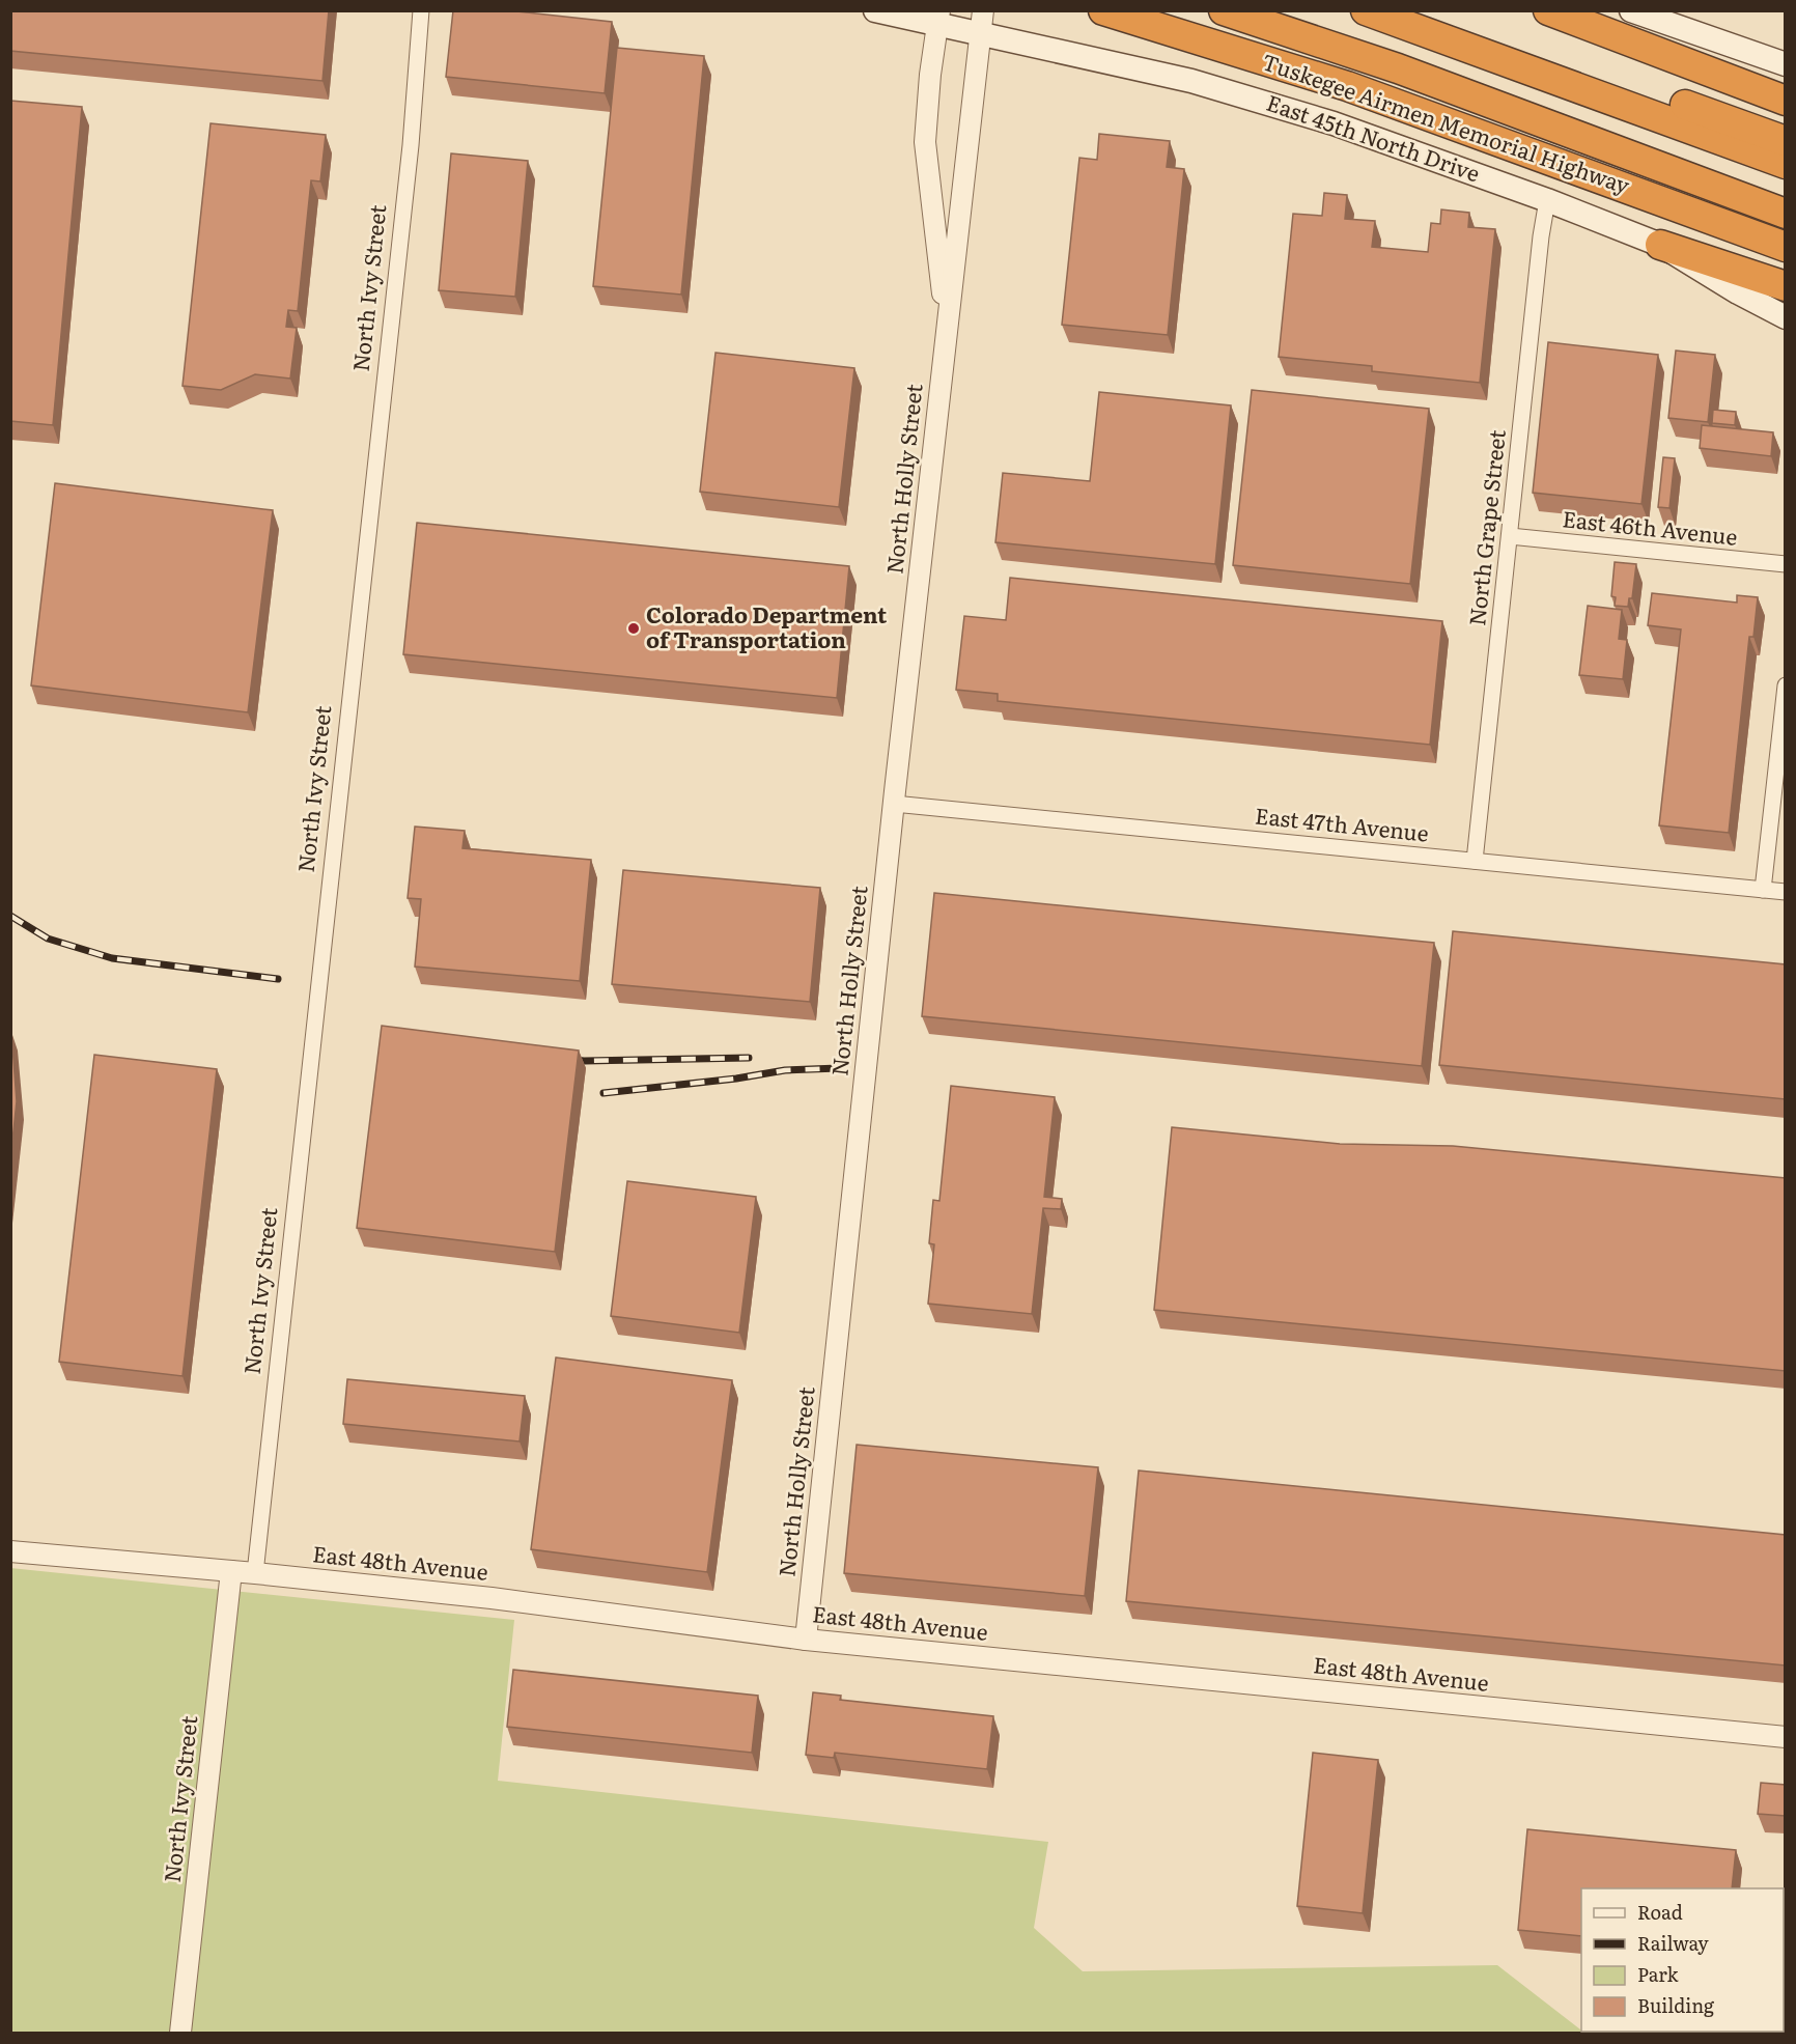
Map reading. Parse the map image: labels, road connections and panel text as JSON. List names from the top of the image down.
{
  "streets": {
    "highway": ["Tuskegee Airmen Memorial Highway"],
    "main road": ["East 45th North Drive"],
    "street": [
      "North Ivy Street",
      "North Holly Street",
      "North Grape Street",
      "East 46th Avenue",
      "East 47th Avenue",
      "East 48th Avenue"
    ]
  },
  "crossings": [
    ["East 45th North Drive", "North Holly Street"],
    ["East 45th North Drive", "North Grape Street"],
    ["North Ivy Street", "East 48th Avenue"],
    ["North Holly Street", "East 47th Avenue"],
    ["North Holly Street", "East 48th Avenue"],
    ["North Grape Street", "East 46th Avenue"],
    ["North Grape Street", "East 47th Avenue"]
  ],
  "places": ["Colorado Department of Transportation"],
  "legend": [
    "Road",
    "Railway",
    "Park",
    "Building"
  ]
}
